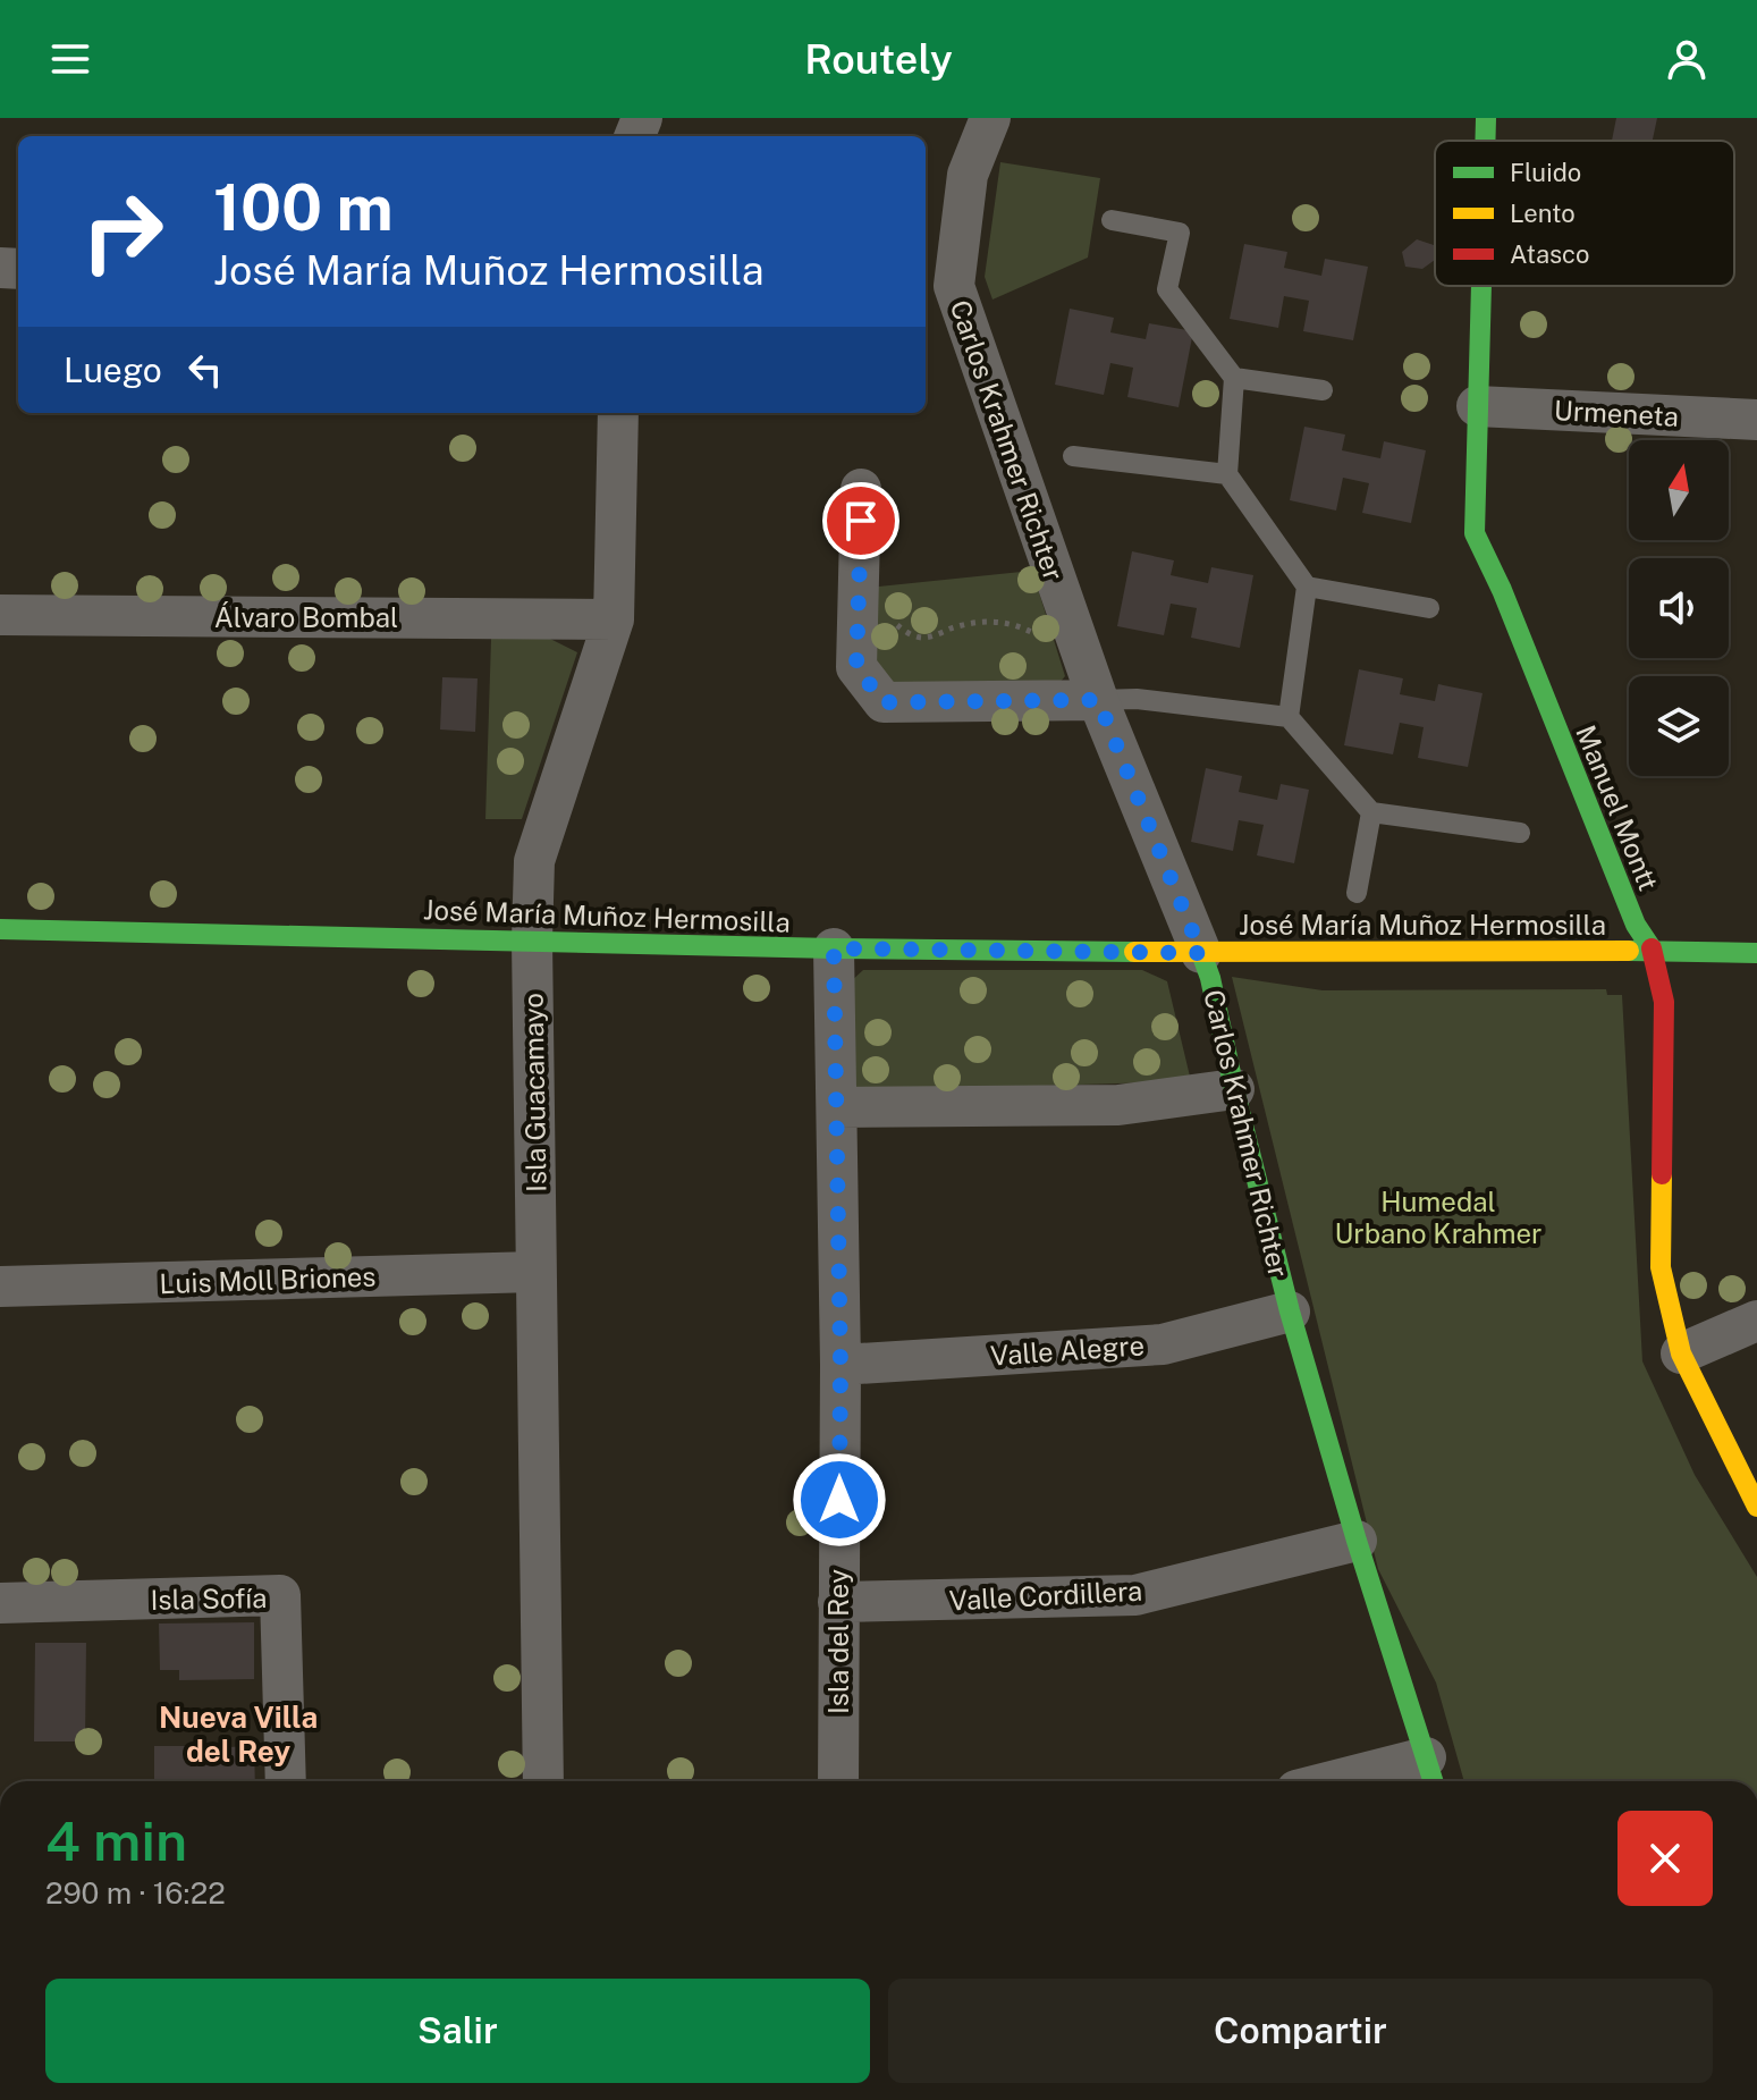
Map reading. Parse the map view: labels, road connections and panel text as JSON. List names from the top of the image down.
{
  "streets": {
    "street": [
      "Urmeneta",
      "Carlos Krahmer Richter",
      "Álvaro Bombal",
      "Manuel Montt",
      "José María Muñoz Hermosilla",
      "Isla Guacamayo",
      "Luis Moll Briones",
      "Valle Alegre",
      "Valle Cordillera",
      "Isla Sofía",
      "Isla del Rey"
    ]
  },
  "crossings": [
    ["Urmeneta", "Manuel Montt"],
    ["Carlos Krahmer Richter", "José María Muñoz Hermosilla"],
    ["Carlos Krahmer Richter", "Valle Alegre"],
    ["Carlos Krahmer Richter", "Valle Cordillera"],
    ["Álvaro Bombal", "Isla Guacamayo"],
    ["Manuel Montt", "José María Muñoz Hermosilla"],
    ["José María Muñoz Hermosilla", "Isla Guacamayo"],
    ["José María Muñoz Hermosilla", "Isla del Rey"],
    ["Isla Guacamayo", "Luis Moll Briones"],
    ["Valle Alegre", "Isla del Rey"],
    ["Valle Cordillera", "Isla del Rey"]
  ],
  "districts": ["Nueva Villa del Rey"],
  "parks": ["Humedal Urbano Krahmer"],
  "legend": ["Fluido", "Lento", "Atasco"],
  "north": "top",
  "page": {
    "header": "Routely",
    "turn": ["100 m", "José María Muñoz Hermosilla"],
    "then": "Luego",
    "heading": ["4 min", "290 m · 16:22"],
    "buttons": ["Salir", "Compartir"]
  }
}
